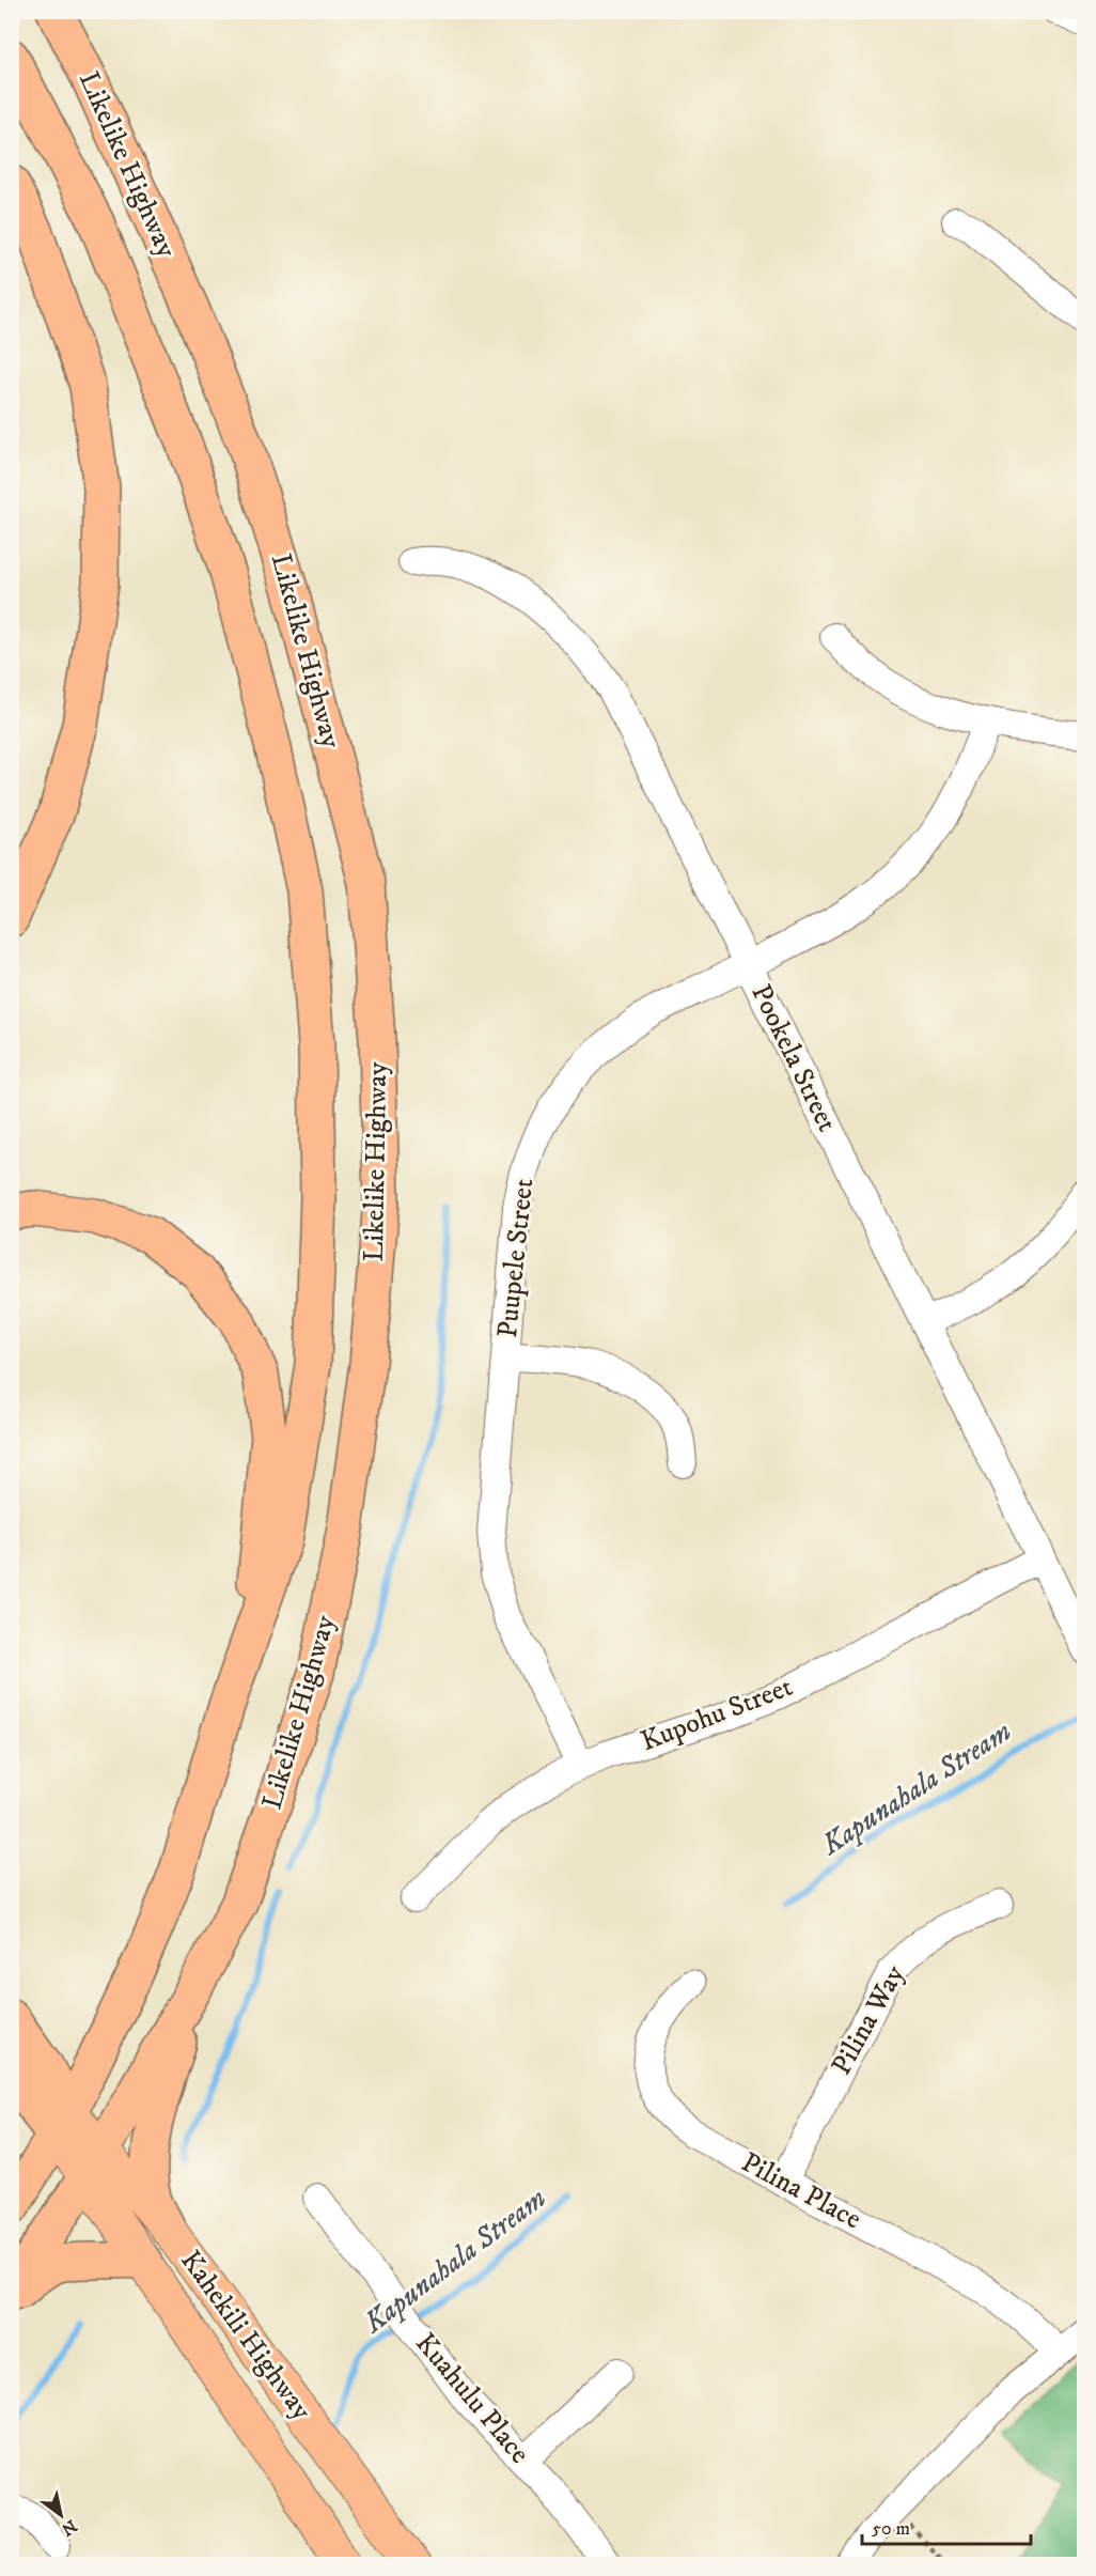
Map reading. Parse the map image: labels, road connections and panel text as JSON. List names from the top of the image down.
{
  "streets": {
    "highway": ["Likelike Highway"],
    "main road": ["Kahekili Highway"],
    "street": [
      "Pookela Street",
      "Puupele Street",
      "Kupohu Street",
      "Pilina Way",
      "Pilina Place",
      "Kuahulu Place"
    ]
  },
  "crossings": [
    ["Likelike Highway", "Kahekili Highway"],
    ["Pookela Street", "Puupele Street"],
    ["Pookela Street", "Kupohu Street"],
    ["Puupele Street", "Kupohu Street"],
    ["Pilina Way", "Pilina Place"]
  ],
  "water": ["Kapunahala Stream"],
  "scale_bar": "50 m",
  "north": "bottom right"
}
